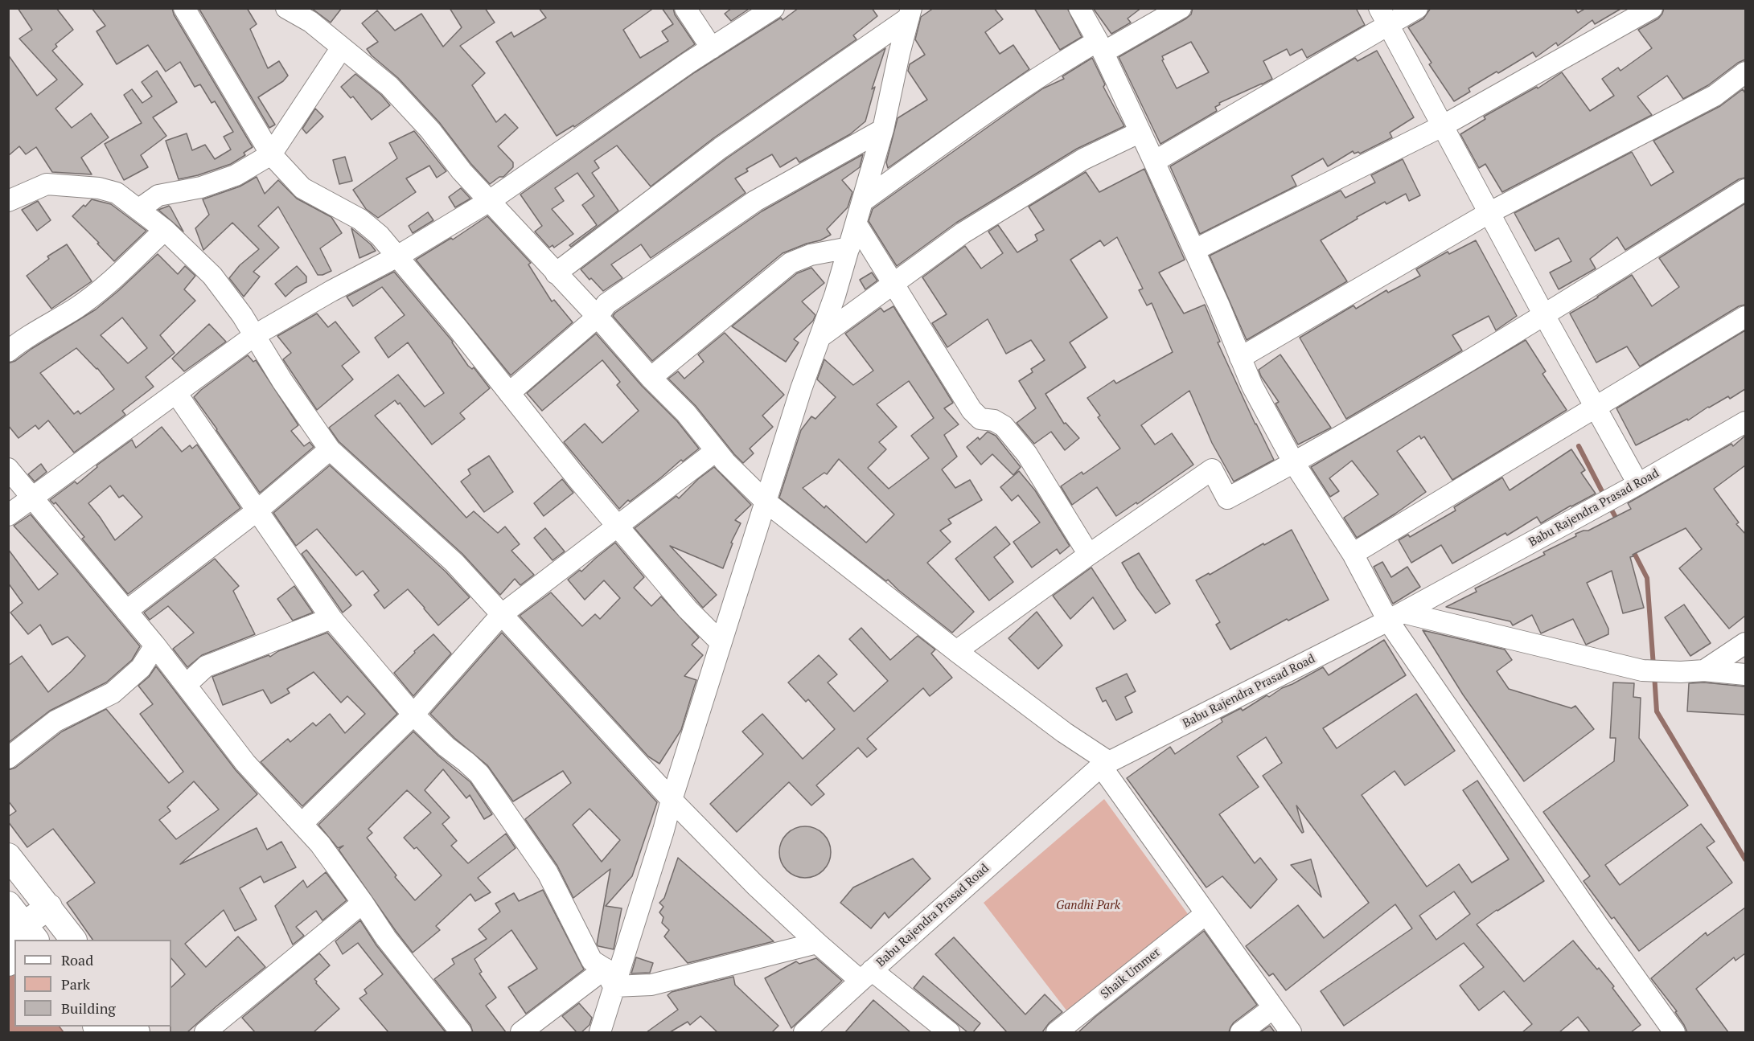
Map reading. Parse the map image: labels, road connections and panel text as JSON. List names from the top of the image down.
{
  "streets": {
    "street": ["Babu Rajendra Prasad Road", "Shaik Ummer"]
  },
  "parks": ["Gandhi Park"],
  "legend": ["Road", "Park", "Building"]
}
